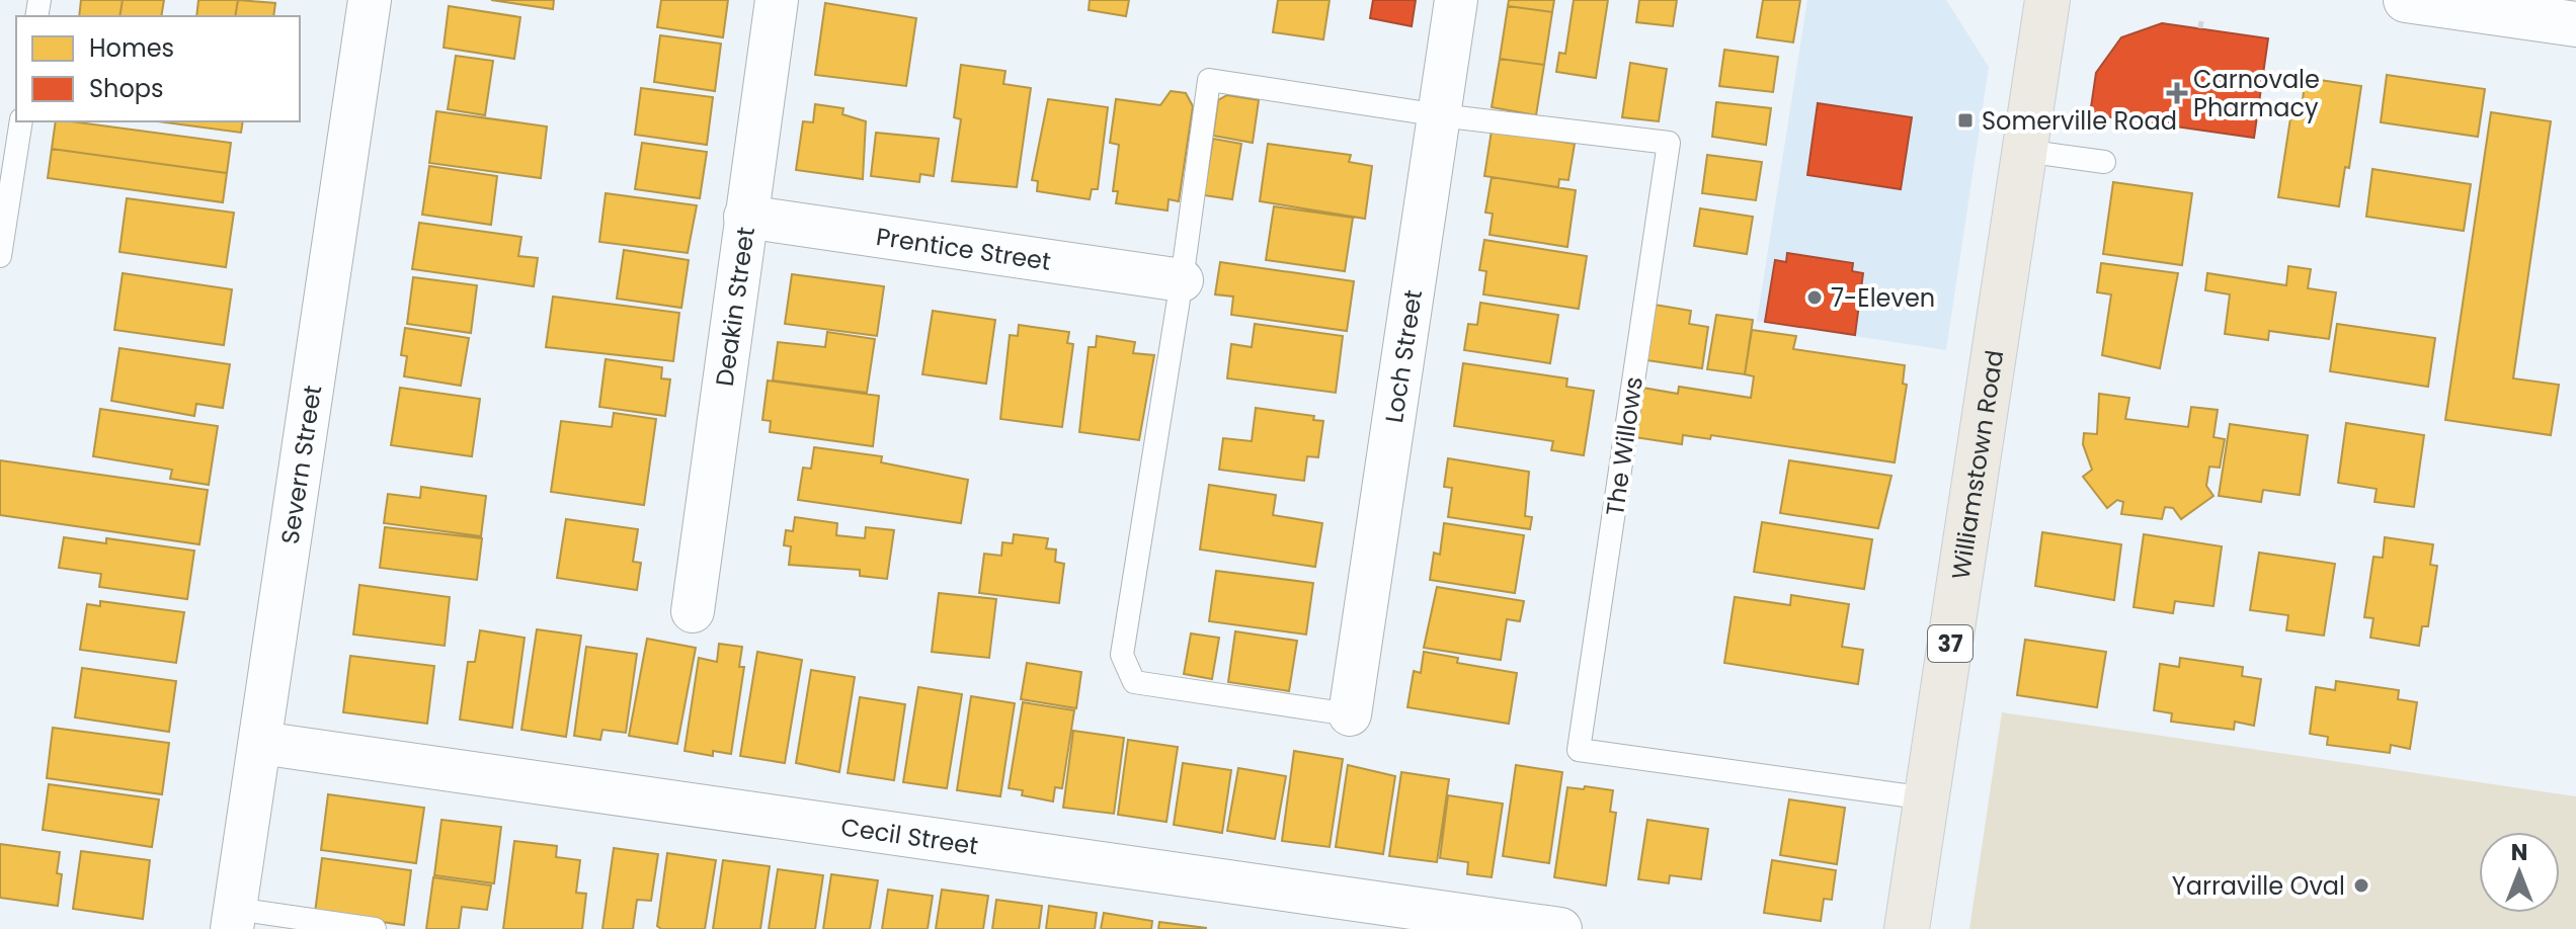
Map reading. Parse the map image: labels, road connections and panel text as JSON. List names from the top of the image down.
{
  "streets": {
    "main road": ["Williamstown Road", "37"],
    "street": [
      "Prentice Street",
      "Deakin Street",
      "Loch Street",
      "Severn Street",
      "Cecil Street"
    ],
    "lane": ["The Willows"]
  },
  "crossings": [
    ["Prentice Street", "Deakin Street"],
    ["Loch Street", "The Willows"],
    ["The Willows", "Williamstown Road"],
    ["Severn Street", "Cecil Street"]
  ],
  "places": {
    "health": ["Carnovale Pharmacy"],
    "transit": ["Somerville Road"],
    "other": ["7-Eleven", "Yarraville Oval"]
  },
  "legend": ["Homes", "Shops"],
  "north": "top"
}
